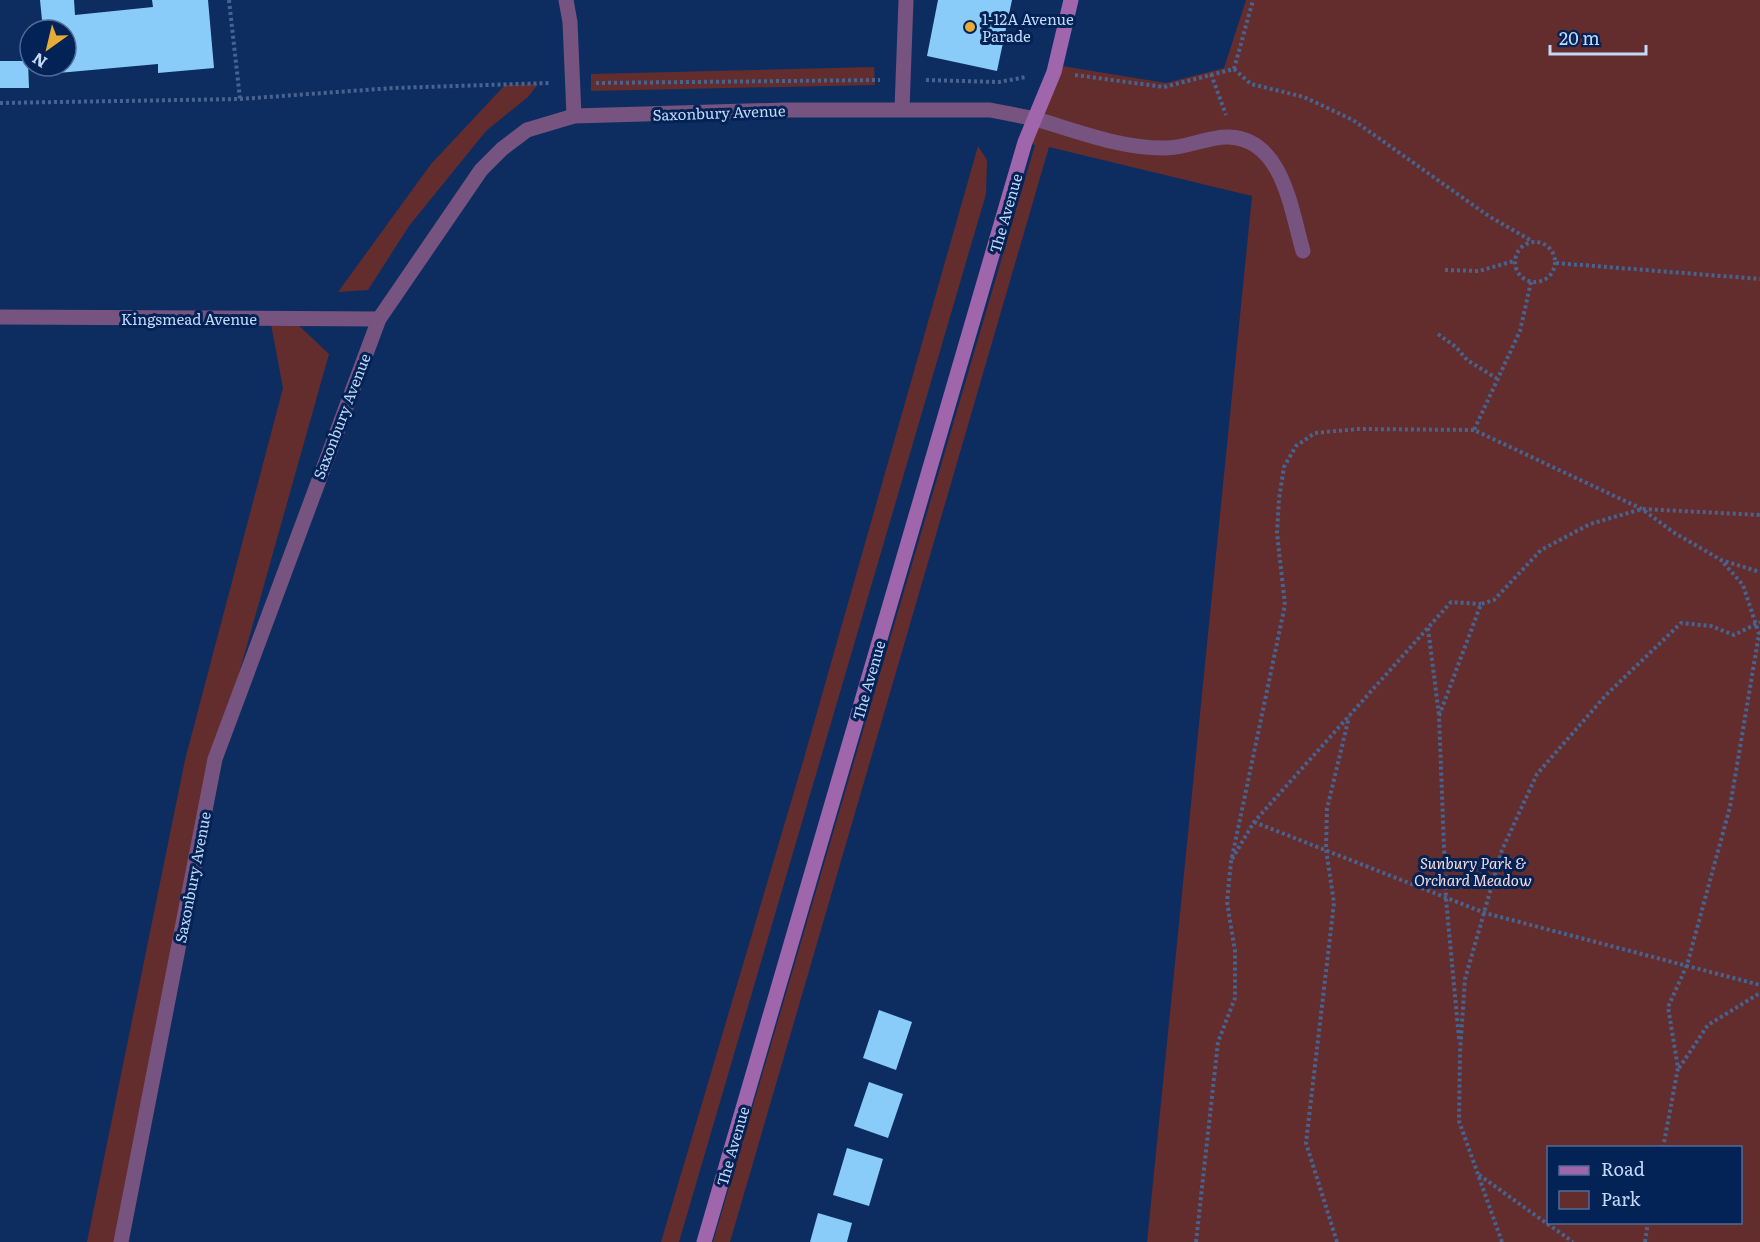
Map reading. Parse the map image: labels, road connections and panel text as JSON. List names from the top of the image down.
{
  "streets": {
    "street": ["Saxonbury Avenue", "The Avenue", "Kingsmead Avenue"]
  },
  "crossings": [
    ["Saxonbury Avenue", "The Avenue"],
    ["Saxonbury Avenue", "Kingsmead Avenue"]
  ],
  "parks": ["Sunbury Park & Orchard Meadow"],
  "places": ["1-12A Avenue Parade"],
  "legend": ["Road", "Park"],
  "scale_bar": "20 m",
  "north": "bottom left"
}
